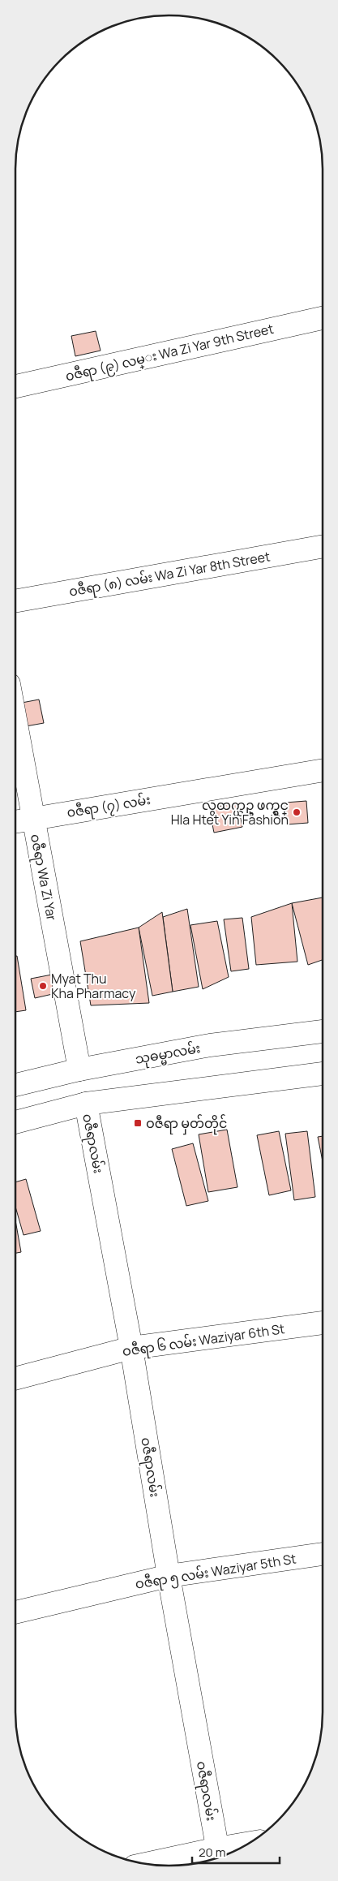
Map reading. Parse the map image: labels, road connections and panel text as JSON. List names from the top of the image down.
{
  "streets": {
    "street": [
      "၀ဇီရာ (၉) လမ္း Wa Zi Yar 9th Street",
      "၀ဇီရာ (၈) လမ်း Wa Zi Yar 8th Street",
      "၀ဇီရာ (၇) လမ်း",
      "၀ဇီရာ Wa Zi Yar",
      "သုဓမ္မာလမ်း",
      "ဝဇီရာလမ်း",
      "ဝဇီရာ ၆ လမ်း Waziyar 6th St",
      "ဝဇီရာ ၅ လမ်း Waziyar 5th St"
    ]
  },
  "crossings": [
    ["၀ဇီရာ (၇) လမ်း", "၀ဇီရာ Wa Zi Yar"],
    ["၀ဇီရာ Wa Zi Yar", "သုဓမ္မာလမ်း"],
    ["၀ဇီရာ Wa Zi Yar", "ဝဇီရာလမ်း"],
    ["သုဓမ္မာလမ်း", "ဝဇီရာလမ်း"],
    ["ဝဇီရာလမ်း", "ဝဇီရာ ၆ လမ်း Waziyar 6th St"],
    ["ဝဇီရာလမ်း", "ဝဇီရာ ၅ လမ်း Waziyar 5th St"]
  ],
  "places": {
    "other": ["လွထက္ယဥ္ ဖက္ရွင္ Hla Htet Yin Fashion", "Myat Thu Kha Pharmacy"],
    "transit": ["ဝဇီရာ မှတ်တိုင်"]
  },
  "scale_bar": "20 m"
}
